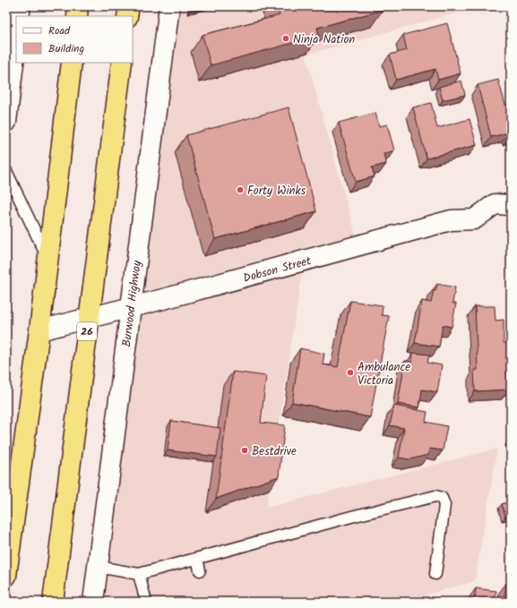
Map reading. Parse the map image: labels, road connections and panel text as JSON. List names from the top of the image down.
{
  "streets": {
    "highway": ["26"],
    "street": ["Dobson Street", "Burwood Highway"]
  },
  "crossings": [
    ["Dobson Street", "Burwood Highway"],
    ["Dobson Street", "26"]
  ],
  "places": [
    "Ninja Nation",
    "Forty Winks",
    "Ambulance Victoria",
    "Bestdrive"
  ],
  "legend": ["Road", "Building"]
}
